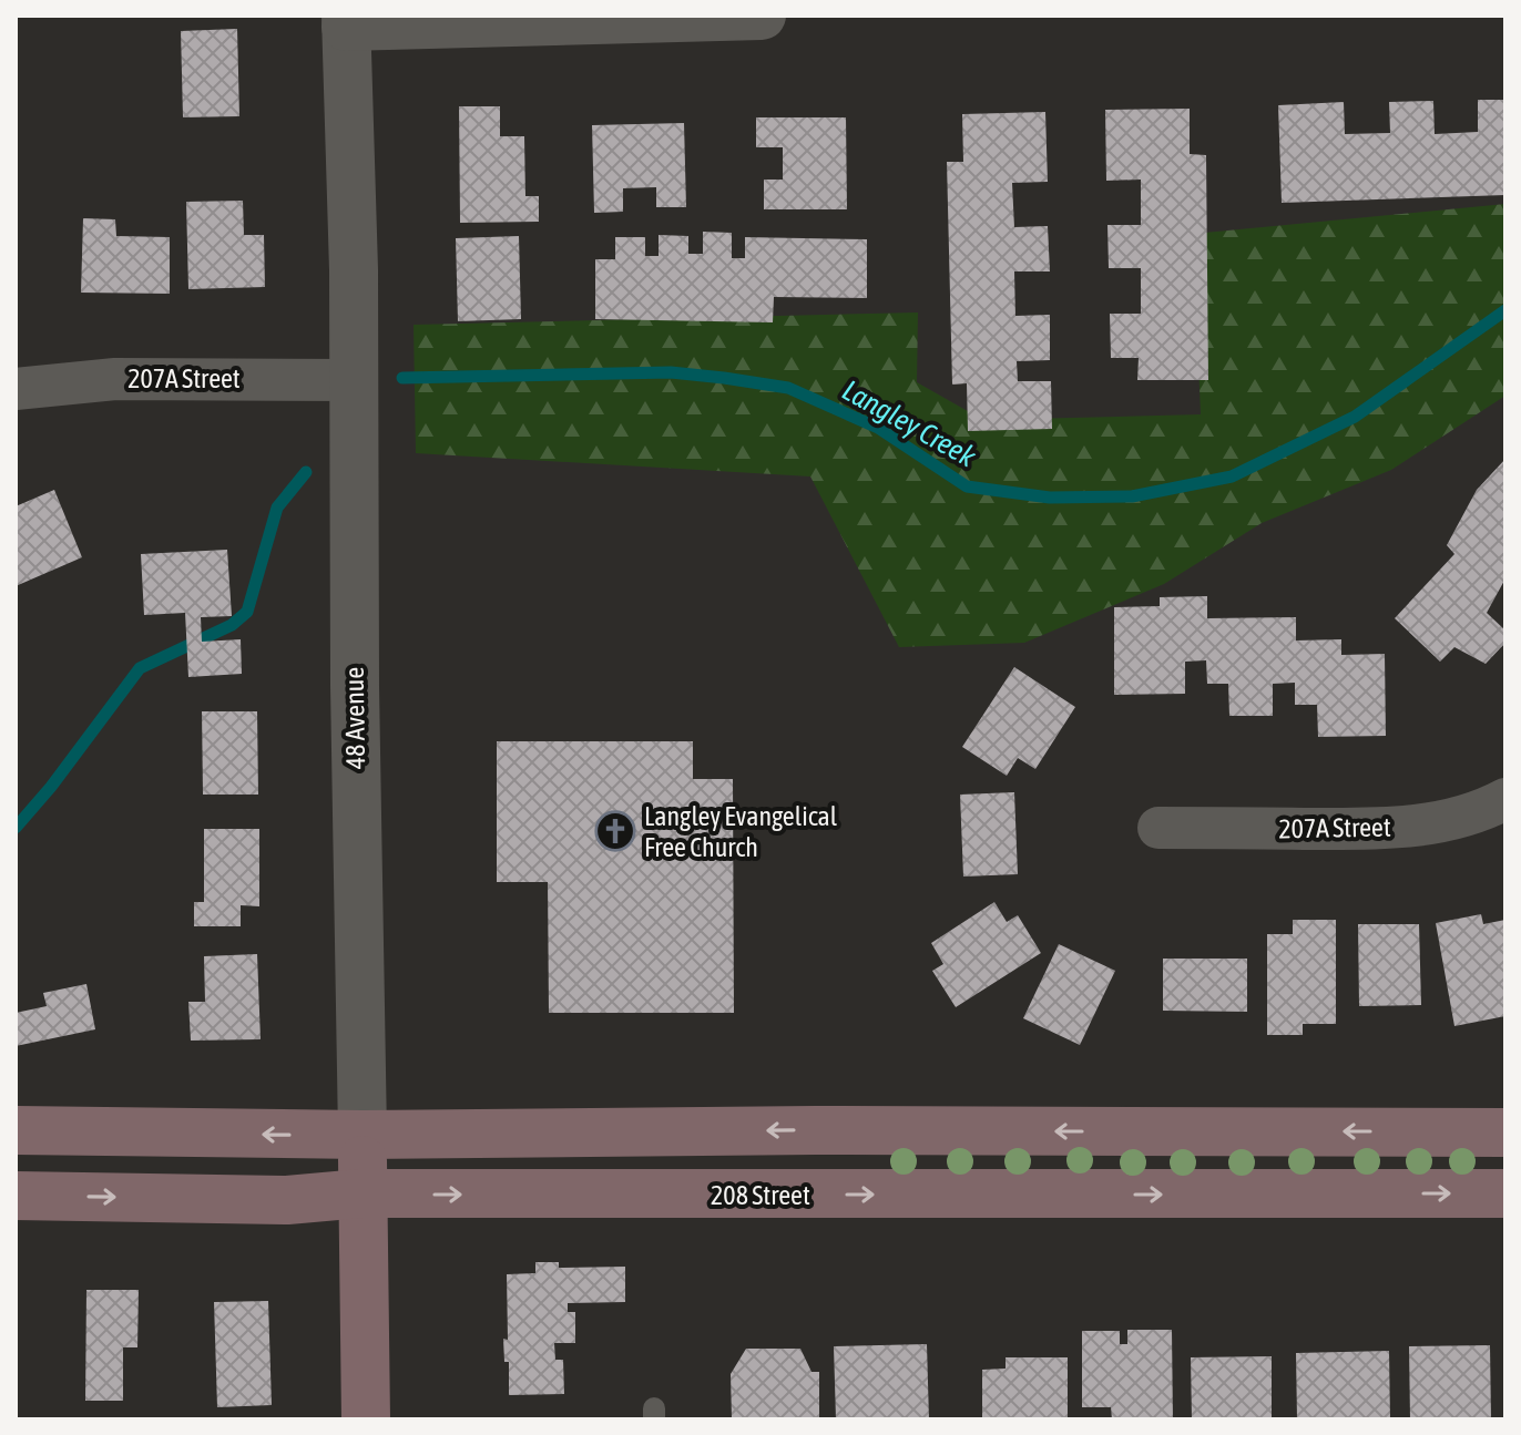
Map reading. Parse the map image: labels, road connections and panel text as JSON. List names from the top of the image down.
{
  "streets": {
    "main road": ["48 Avenue", "208 Street"],
    "street": ["207A Street"]
  },
  "crossings": [
    ["207A Street", "48 Avenue"],
    ["48 Avenue", "208 Street"]
  ],
  "water": ["Langley Creek"],
  "places": {
    "church": ["Langley Evangelical Free Church"]
  }
}
